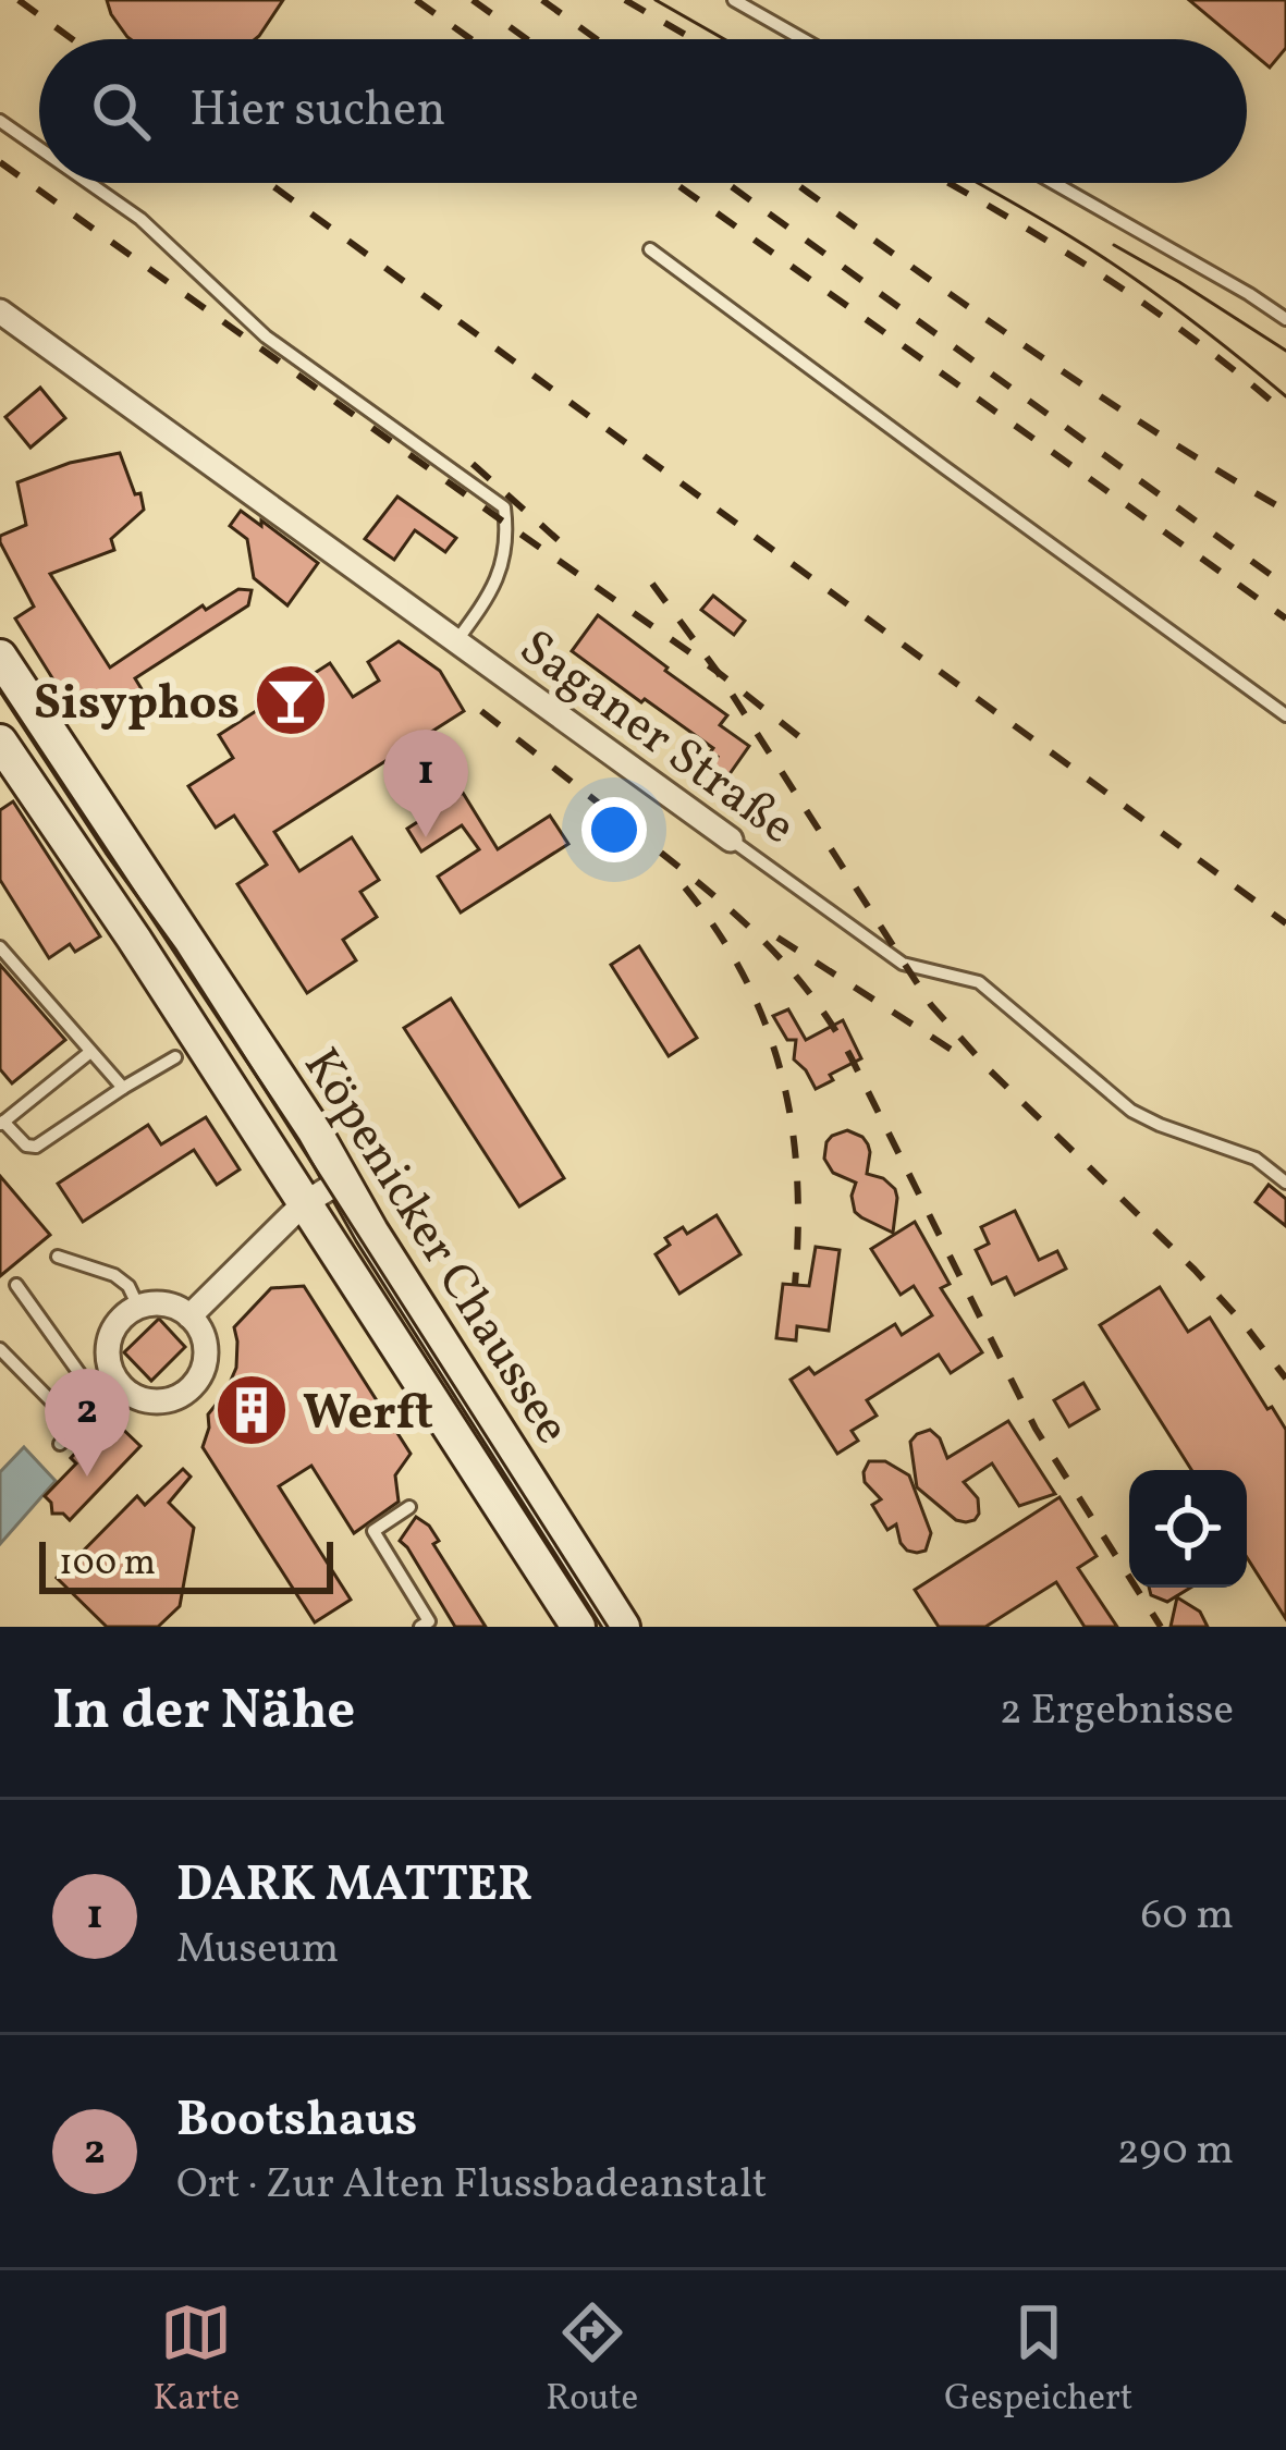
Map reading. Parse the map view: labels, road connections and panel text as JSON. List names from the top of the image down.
{
  "streets": {
    "main road": ["Köpenicker Chaussee"],
    "street": ["Saganer Straße"]
  },
  "places": {
    "bar": ["Sisyphos"],
    "building": ["Werft"]
  },
  "scale_bar": "100 m",
  "page": {
    "search": "Hier suchen",
    "pins": ["1", "2"],
    "scale": "100 m",
    "heading": ["In der Nähe", "2 Ergebnisse"],
    "list": [
      {
        "mark": "1",
        "name": "DARK MATTER",
        "note": "Museum",
        "value": "60 m"
      },
      {
        "mark": "2",
        "name": "Bootshaus",
        "note": "Ort · Zur Alten Flussbadeanstalt",
        "value": "290 m"
      }
    ],
    "nav": ["Karte", "Route", "Gespeichert"]
  }
}
